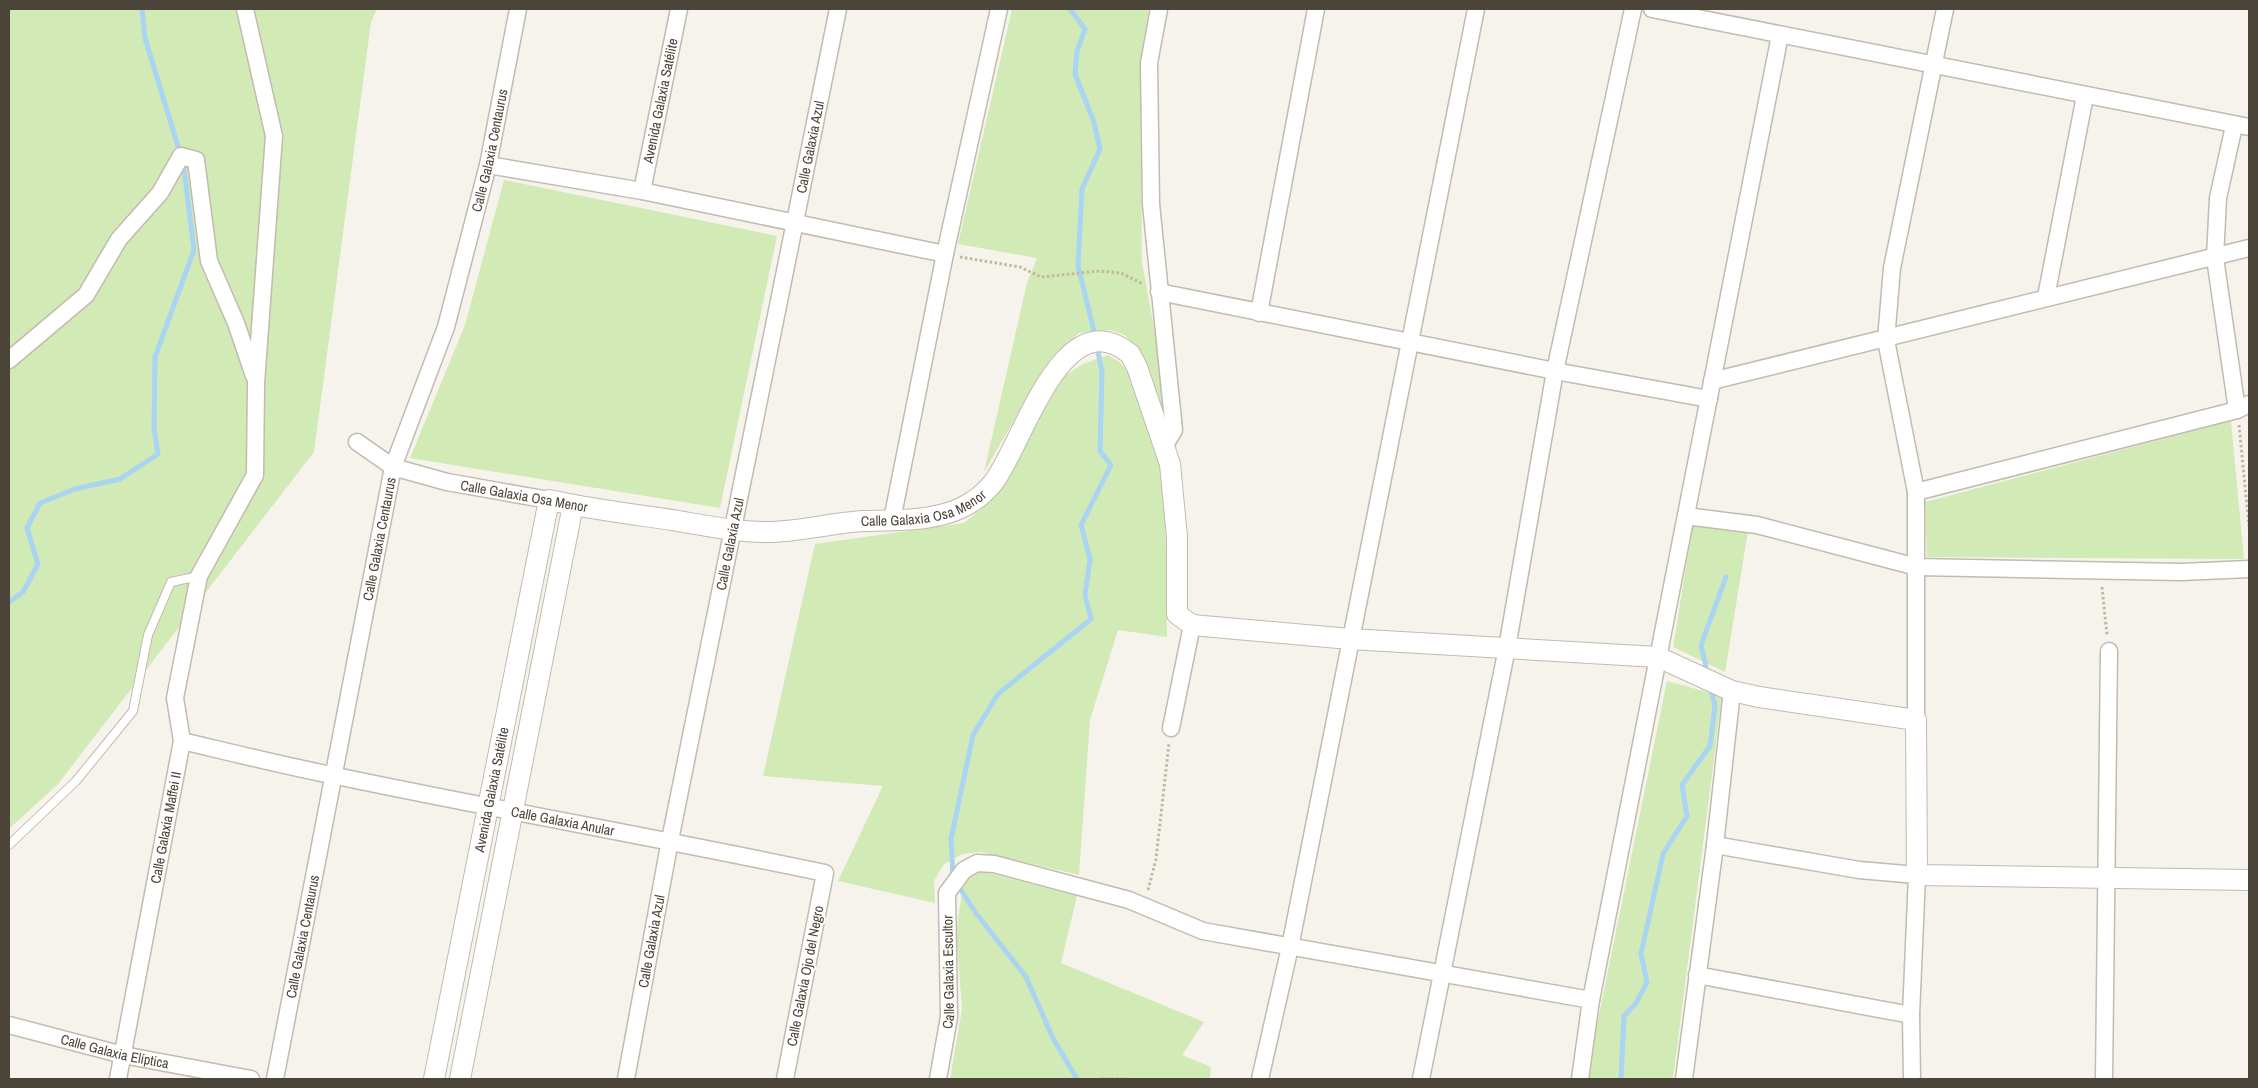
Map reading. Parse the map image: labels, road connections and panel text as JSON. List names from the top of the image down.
{
  "streets": {
    "street": [
      "Avenida Galaxia Satélite",
      "Calle Galaxia Azul",
      "Calle Galaxia Centaurus",
      "Calle Galaxia Osa Menor",
      "Calle Galaxia Anular",
      "Calle Galaxia Maffei II",
      "Calle Galaxia Escultor",
      "Calle Galaxia Ojo del Negro",
      "Calle Galaxia Elíptica"
    ]
  },
  "crossings": [
    ["Avenida Galaxia Satélite", "Calle Galaxia Osa Menor"],
    ["Avenida Galaxia Satélite", "Calle Galaxia Anular"],
    ["Calle Galaxia Azul", "Calle Galaxia Osa Menor"],
    ["Calle Galaxia Azul", "Calle Galaxia Anular"],
    ["Calle Galaxia Centaurus", "Calle Galaxia Osa Menor"],
    ["Calle Galaxia Centaurus", "Calle Galaxia Anular"],
    ["Calle Galaxia Anular", "Calle Galaxia Maffei II"],
    ["Calle Galaxia Anular", "Calle Galaxia Ojo del Negro"],
    ["Calle Galaxia Maffei II", "Calle Galaxia Elíptica"]
  ]
}
